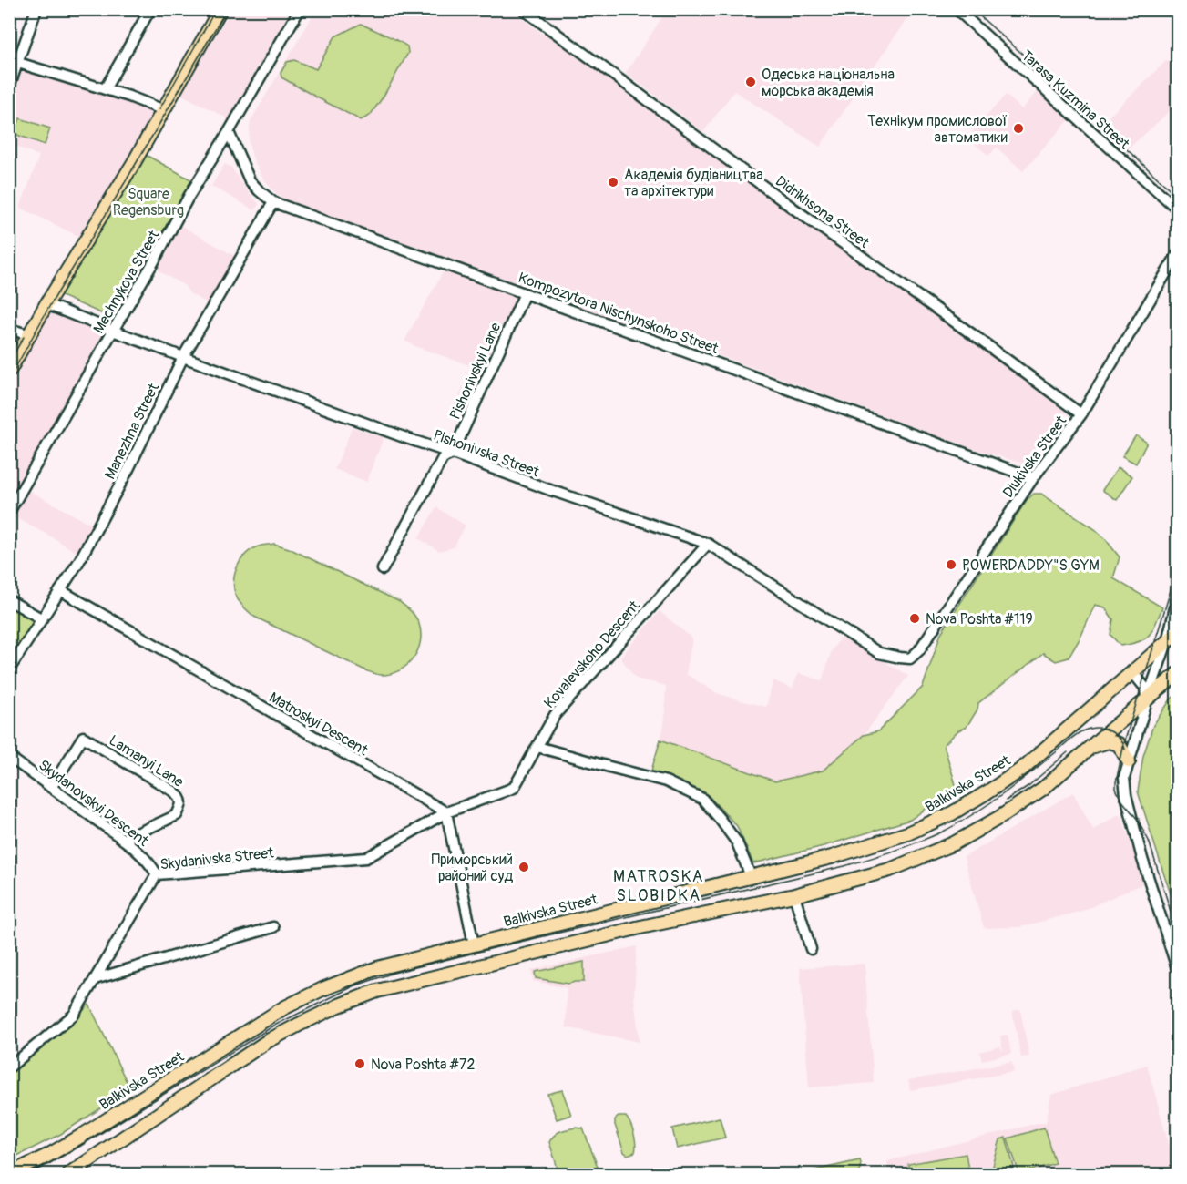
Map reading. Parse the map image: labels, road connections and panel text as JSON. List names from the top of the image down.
{
  "streets": {
    "main road": ["Balkivska Street"],
    "street": [
      "Tarasa Kuzmina Street",
      "Didrikhsona Street",
      "Mechnykova Street",
      "Kompozytora Nischynskoho Street",
      "Pishonivskyi Lane",
      "Manezhna Street",
      "Pishonivska Street",
      "Diukivska Street",
      "Kovalevskoho Descent",
      "Matroskyi Descent",
      "Lamanyi Lane",
      "Skydanovskyi Descent",
      "Skydanivska Street"
    ]
  },
  "crossings": [
    ["Didrikhsona Street", "Diukivska Street"],
    ["Mechnykova Street", "Kompozytora Nischynskoho Street"],
    ["Mechnykova Street", "Pishonivska Street"],
    ["Kompozytora Nischynskoho Street", "Pishonivskyi Lane"],
    ["Kompozytora Nischynskoho Street", "Manezhna Street"],
    ["Kompozytora Nischynskoho Street", "Diukivska Street"],
    ["Pishonivskyi Lane", "Pishonivska Street"],
    ["Manezhna Street", "Pishonivska Street"],
    ["Manezhna Street", "Matroskyi Descent"],
    ["Pishonivska Street", "Diukivska Street"],
    ["Pishonivska Street", "Kovalevskoho Descent"],
    ["Kovalevskoho Descent", "Matroskyi Descent"],
    ["Kovalevskoho Descent", "Skydanivska Street"],
    ["Matroskyi Descent", "Skydanivska Street"],
    ["Lamanyi Lane", "Skydanovskyi Descent"],
    ["Skydanovskyi Descent", "Skydanivska Street"]
  ],
  "districts": ["MATROSKA SLOBIDKA"],
  "parks": ["Square Regensburg"],
  "places": [
    "Одеська національна морська академія",
    "Технікум промислової автоматики",
    "Академія будівництва та архітектури",
    "POWERDADDY\"S GYM",
    "Nova Poshta #119",
    "Приморський районий суд",
    "Nova Poshta #72"
  ]
}
